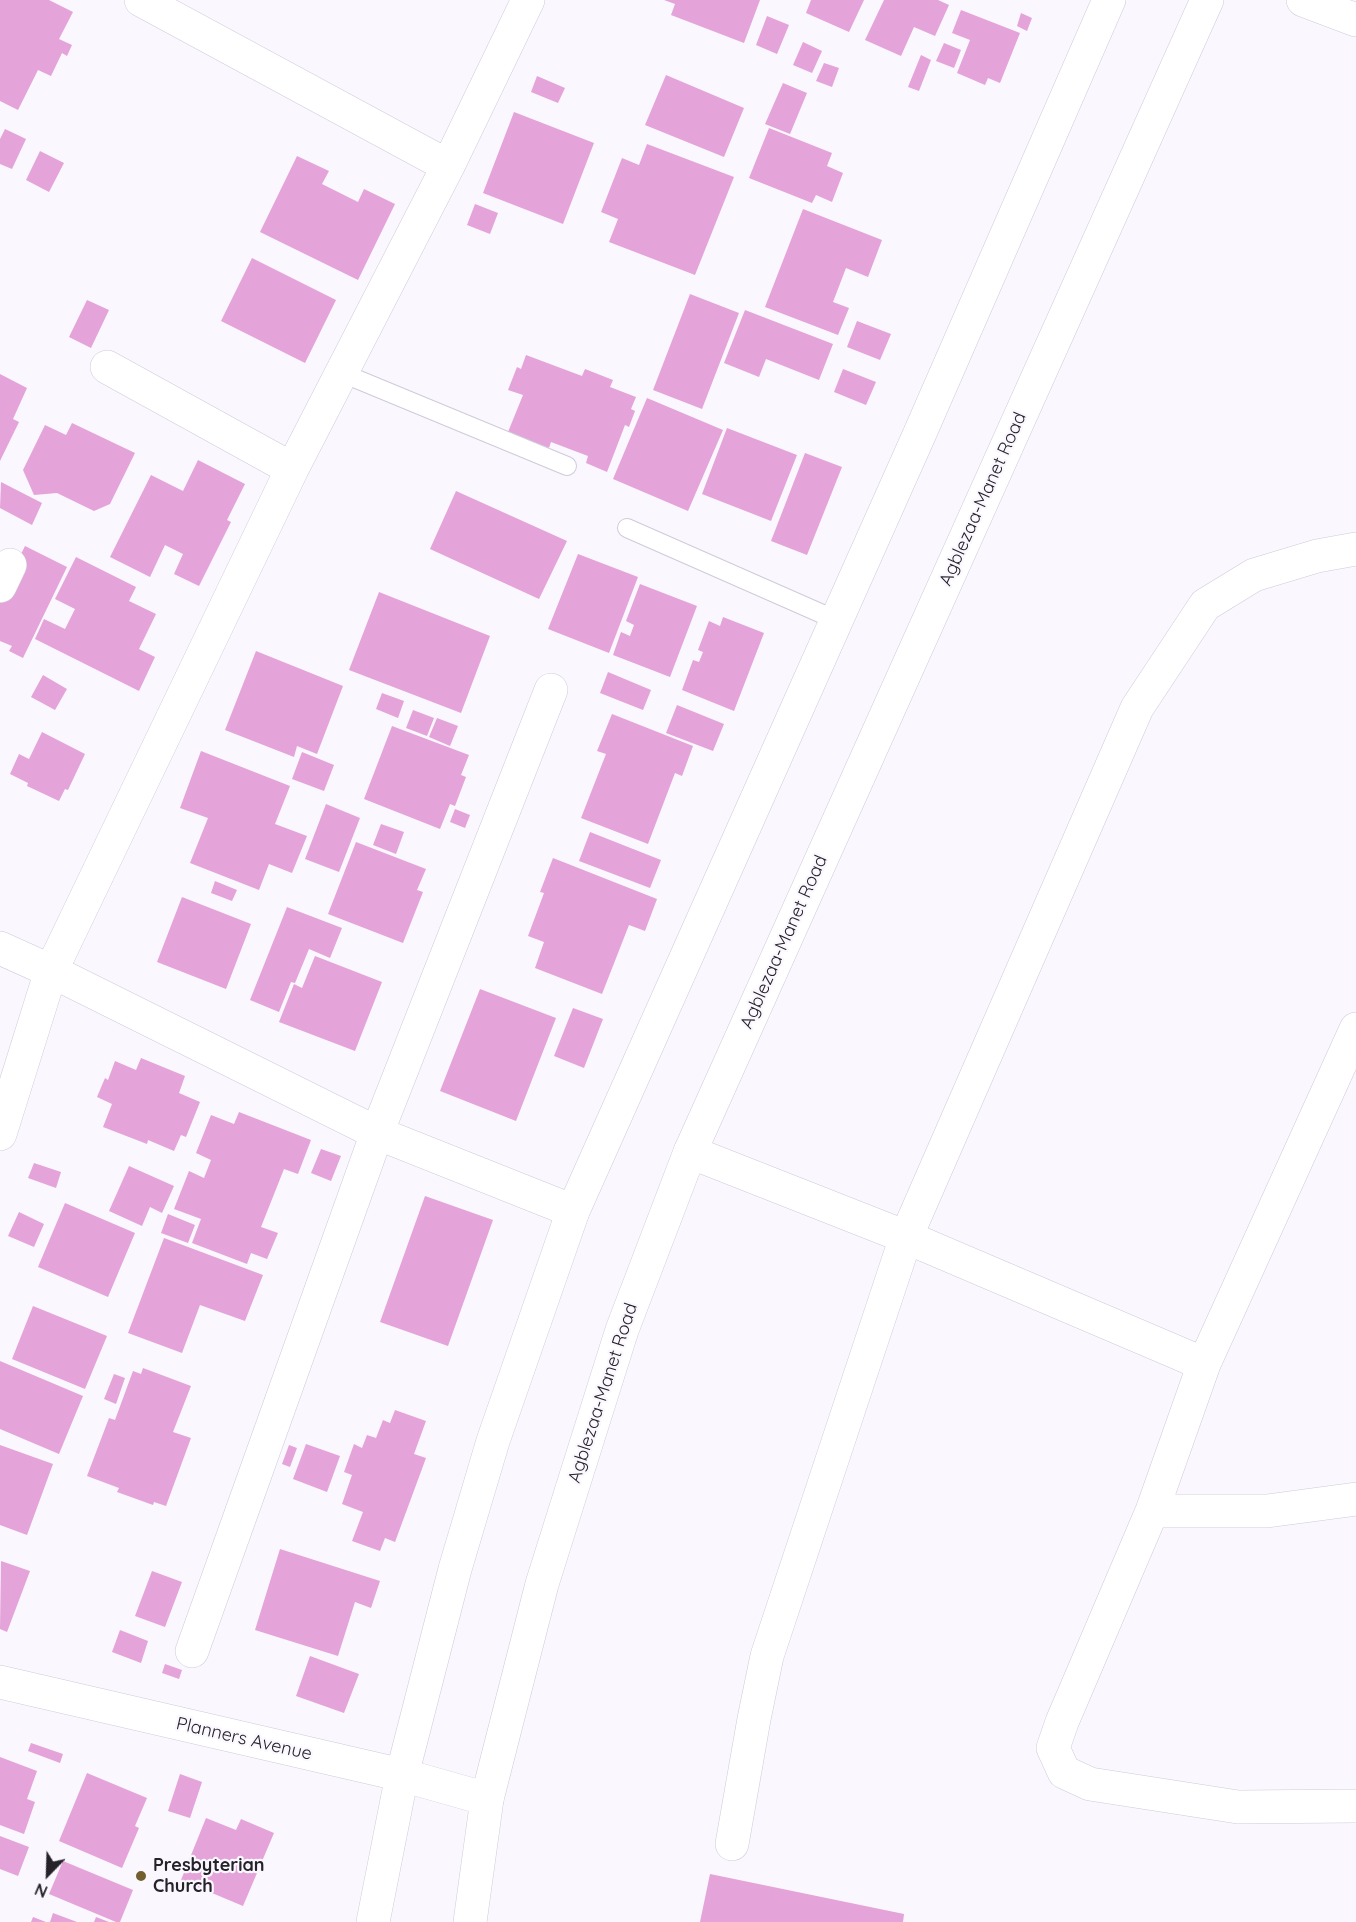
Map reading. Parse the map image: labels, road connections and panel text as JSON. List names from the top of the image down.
{
  "streets": {
    "street": ["Agblezaa-Manet Road", "Planners Avenue"]
  },
  "crossings": [
    ["Agblezaa-Manet Road", "Planners Avenue"]
  ],
  "places": ["Presbyterian Church"],
  "north": "bottom left"
}
